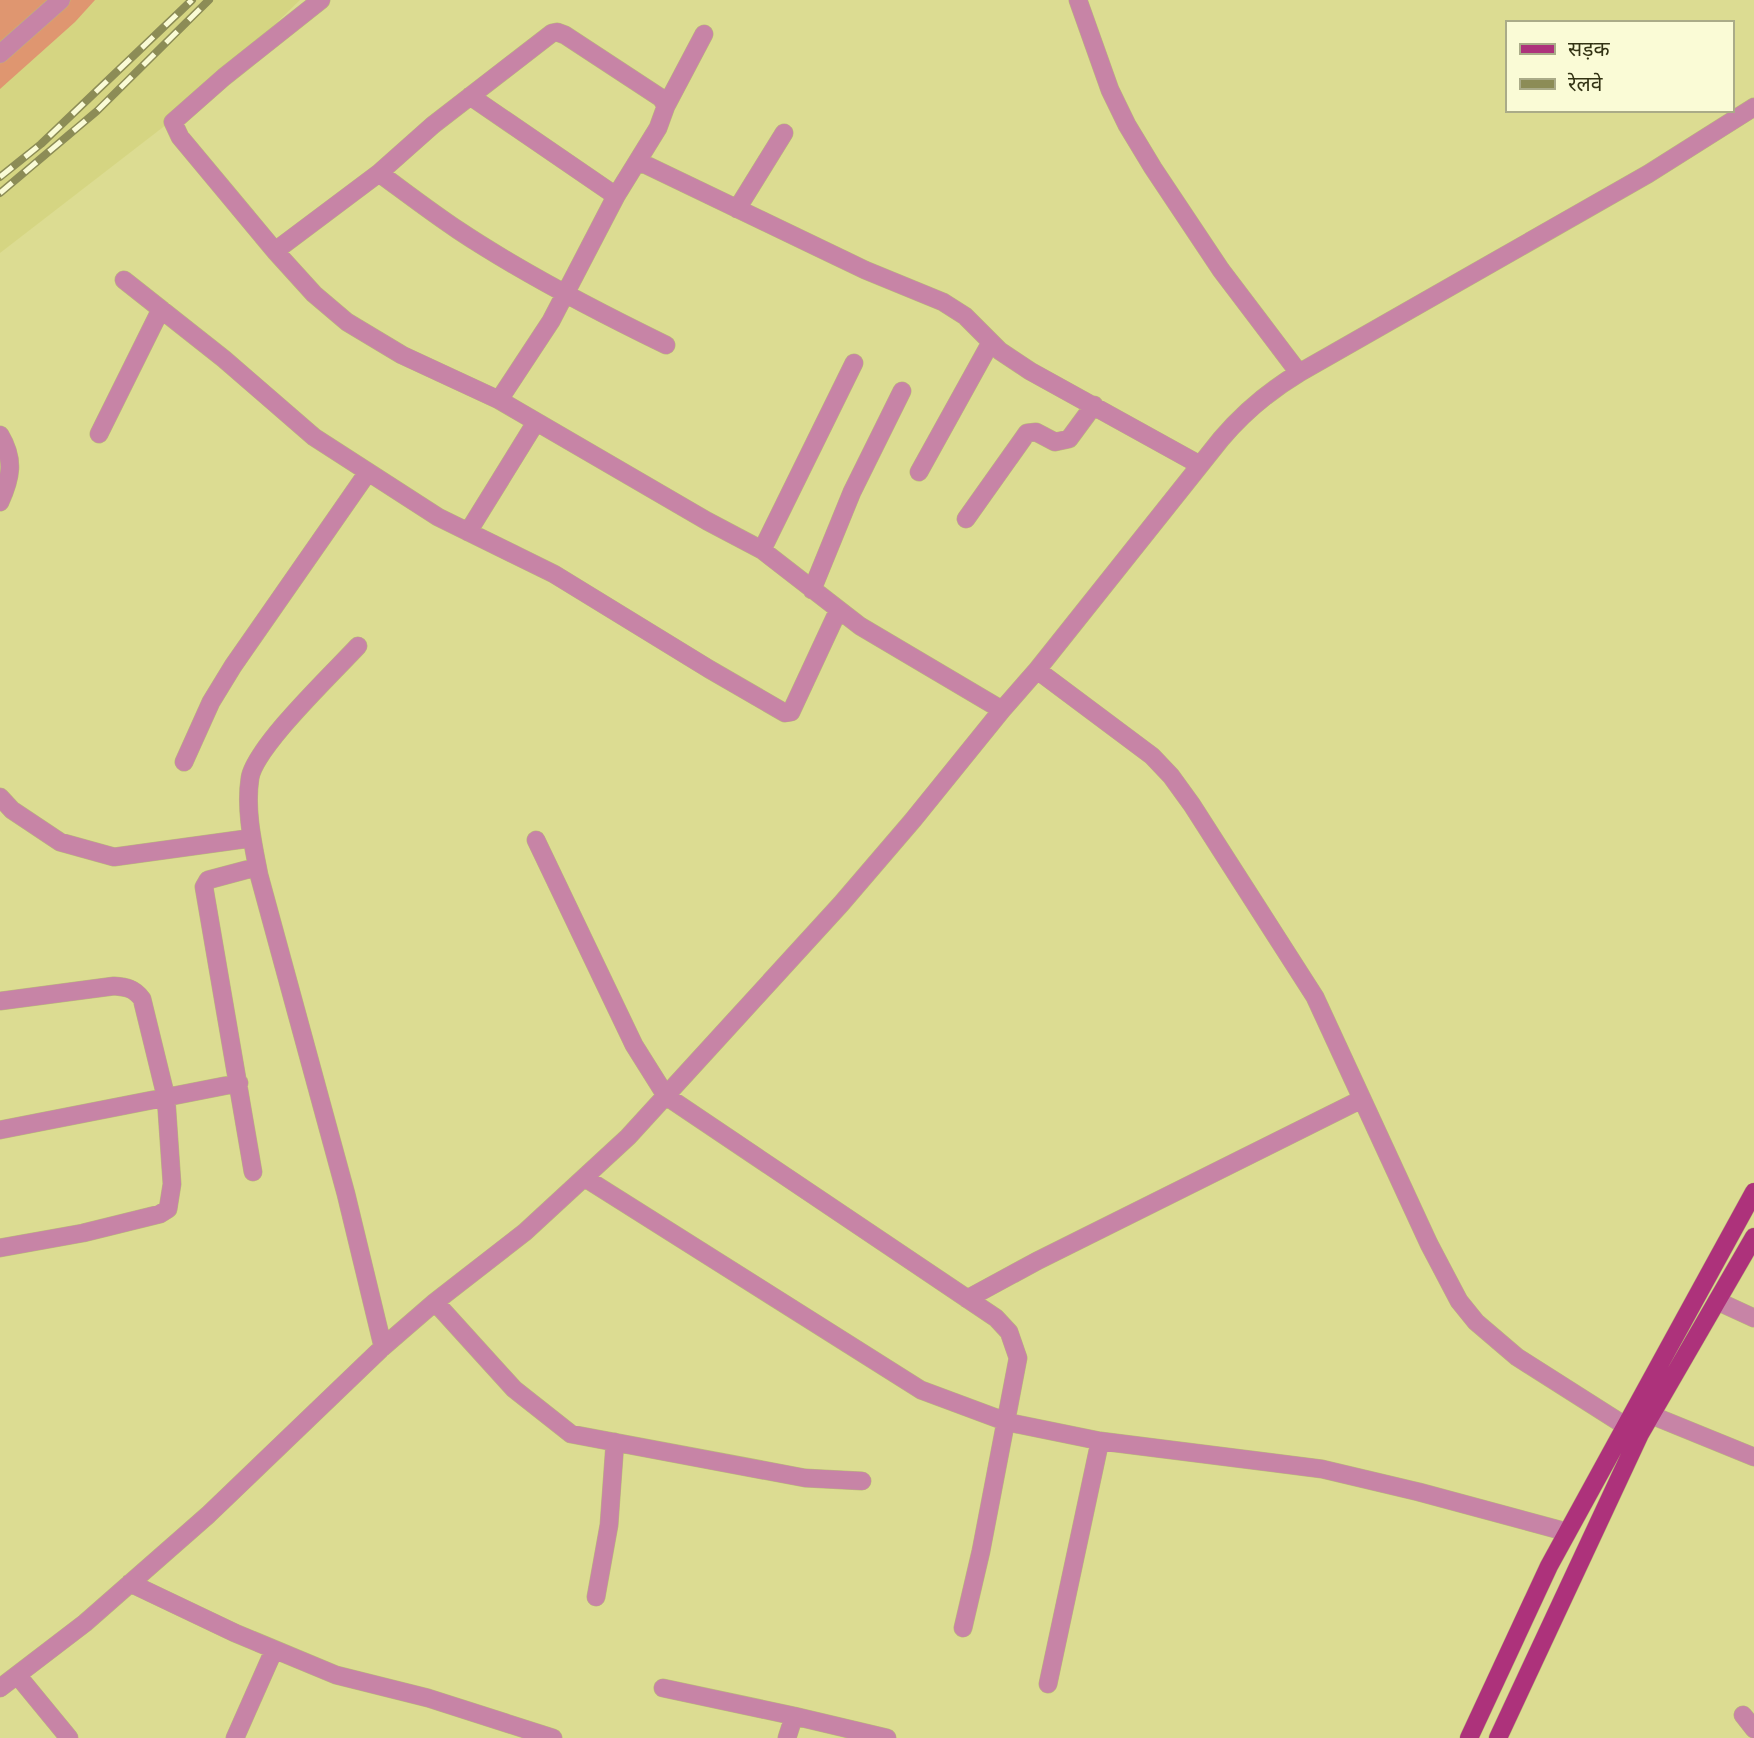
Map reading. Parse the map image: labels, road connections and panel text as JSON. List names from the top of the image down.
{
  "legend": ["सड़क", "रेलवे"]
}
